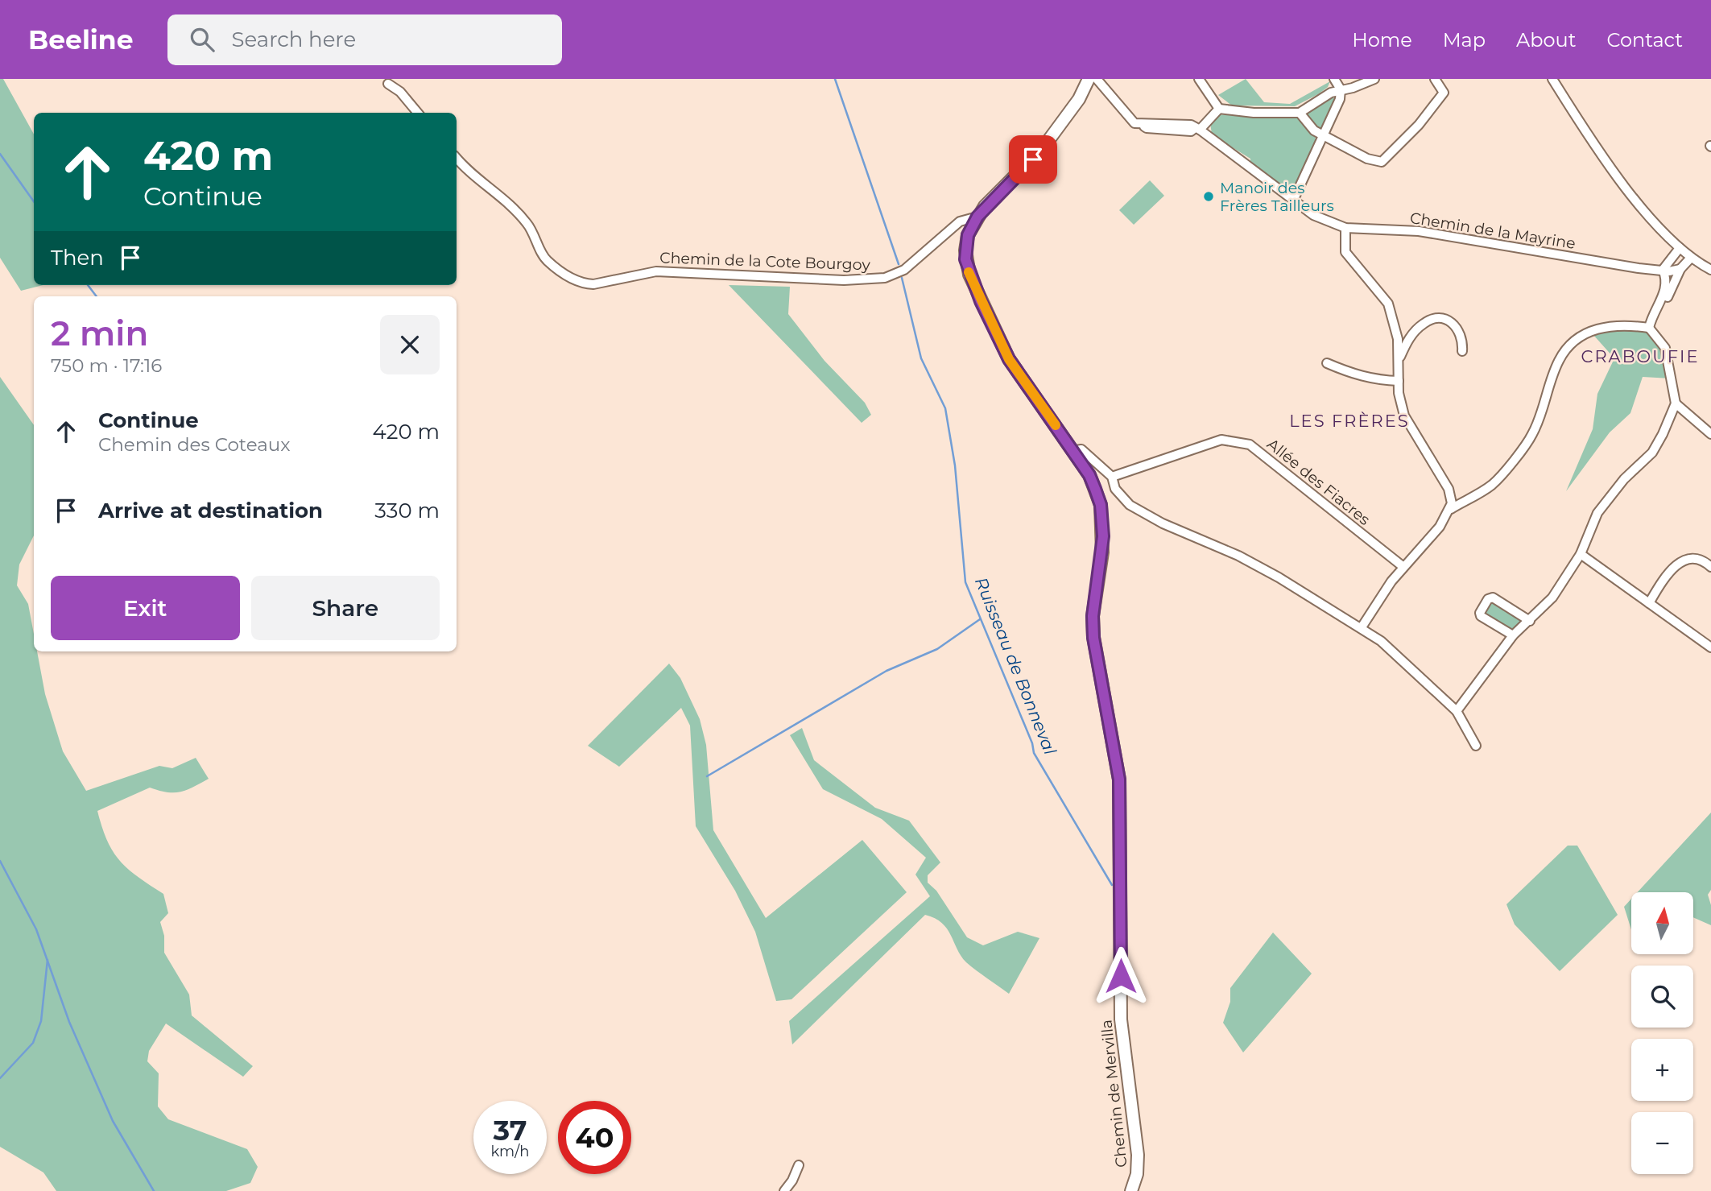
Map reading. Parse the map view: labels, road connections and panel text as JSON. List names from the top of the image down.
{
  "streets": {
    "street": [
      "Chemin de la Mayrine",
      "Chemin de la Cote Bourgoy",
      "Allée des Fiacres",
      "Chemin de Mervilla"
    ]
  },
  "crossings": [
    ["Chemin de la Cote Bourgoy", "Chemin de Mervilla"]
  ],
  "districts": ["CRABOUFIE", "LES FRÈRES"],
  "water": ["Ruisseau de Bonneval"],
  "places": ["Manoir des Frères Tailleurs"],
  "north": "top",
  "page": {
    "header": "Beeline",
    "search": "Search here",
    "nav": [
      "Home",
      "Map",
      "About",
      "Contact"
    ],
    "turn": ["420 m", "Continue"],
    "then": "Then",
    "heading": ["2 min", "750 m · 17:16"],
    "list": [
      {
        "name": "Continue",
        "note": "Chemin des Coteaux",
        "value": "420 m"
      },
      {
        "name": "Arrive at destination",
        "value": "330 m"
      }
    ],
    "buttons": ["Exit", "Share"],
    "map_buttons": ["+", "−"],
    "speed": "37 km/h",
    "limit": "40"
  }
}
